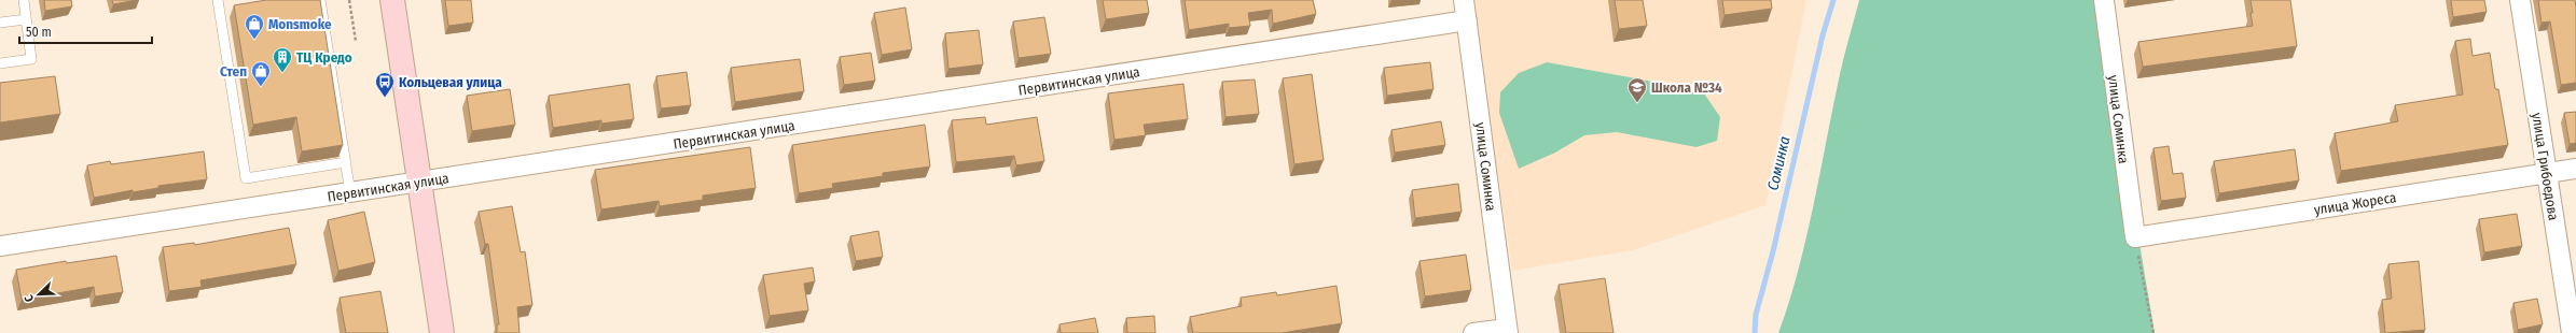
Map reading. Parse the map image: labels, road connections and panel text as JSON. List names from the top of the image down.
{
  "streets": {
    "street": [
      "Первитинская улица",
      "улица Соминка",
      "улица Грибоедова",
      "улица Жореса"
    ]
  },
  "crossings": [
    ["Первитинская улица", "улица Соминка"],
    ["улица Соминка", "улица Жореса"],
    ["улица Грибоедова", "улица Жореса"]
  ],
  "water": ["Соминка"],
  "places": {
    "shop": ["Monsmoke", "Степ"],
    "building": ["ТЦ Кредо"],
    "bus stop": ["Кольцевая улица"],
    "school or university": ["Школа №34"]
  },
  "scale_bar": "50 m",
  "north": "bottom left"
}
